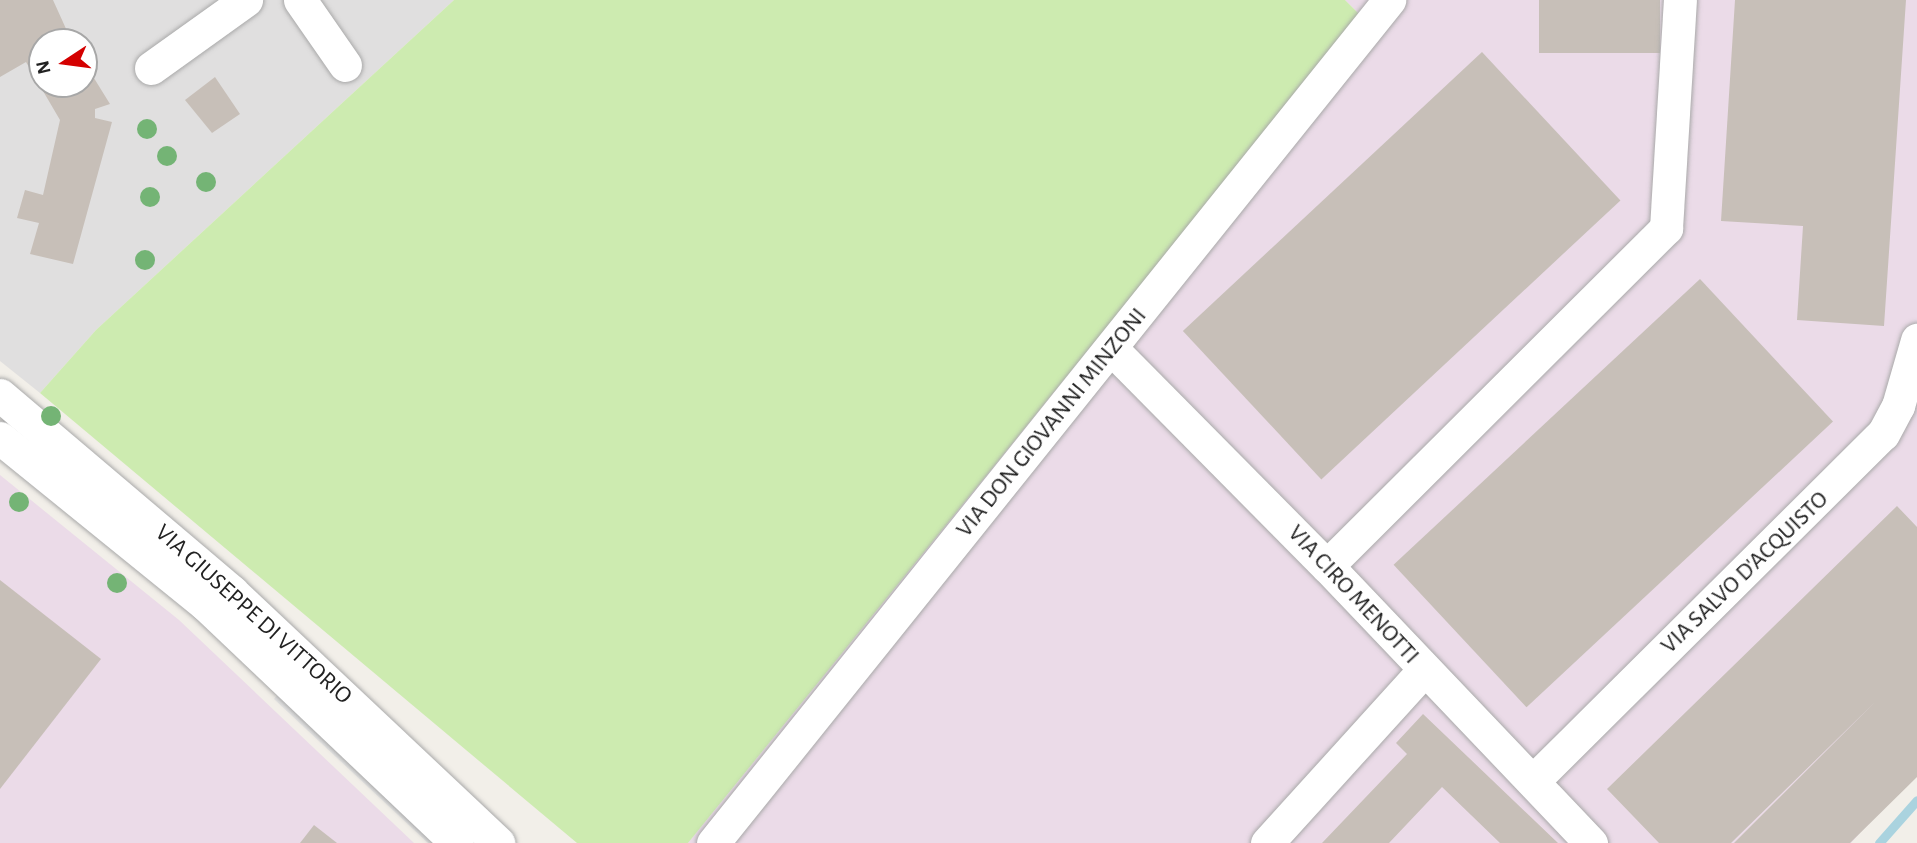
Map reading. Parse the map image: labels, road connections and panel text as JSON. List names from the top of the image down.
{
  "streets": {
    "street": [
      "VIA DON GIOVANNI MINZONI",
      "VIA SALVO D'ACQUISTO",
      "VIA CIRO MENOTTI",
      "VIA GIUSEPPE DI VITTORIO"
    ]
  },
  "crossings": [
    ["VIA DON GIOVANNI MINZONI", "VIA CIRO MENOTTI"],
    ["VIA SALVO D'ACQUISTO", "VIA CIRO MENOTTI"]
  ],
  "north": "left"
}
